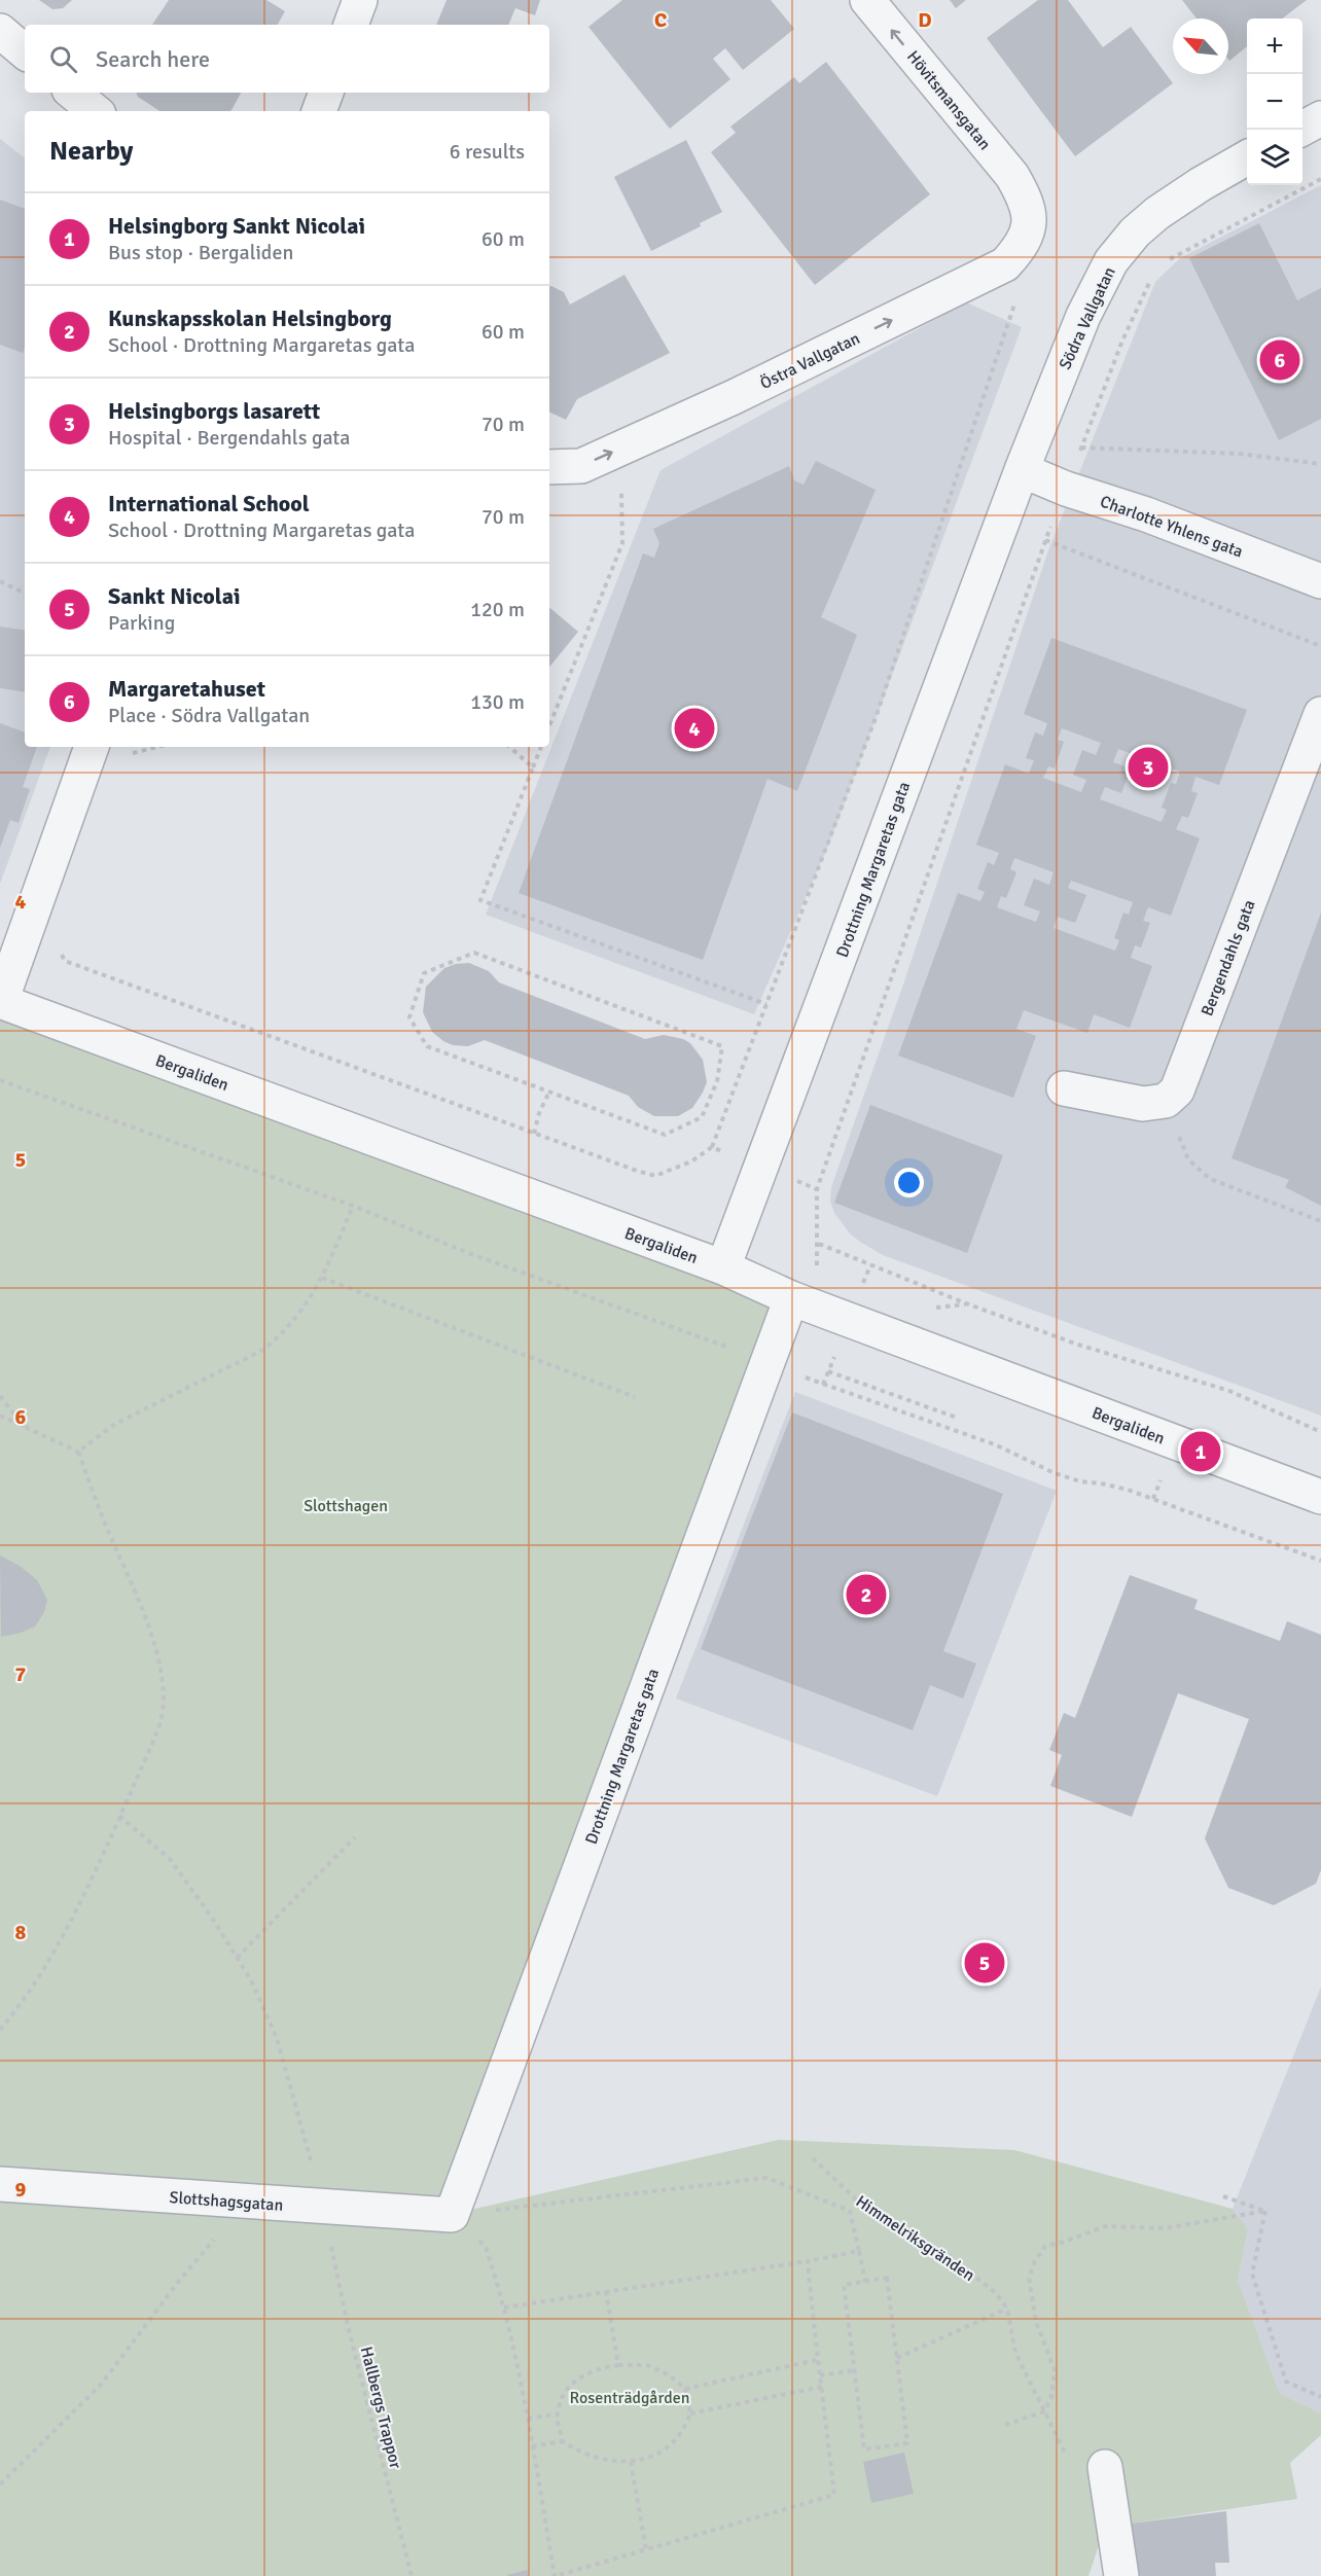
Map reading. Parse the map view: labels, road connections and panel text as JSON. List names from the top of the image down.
{
  "streets": {
    "street": [
      "Hövitsmansgatan",
      "Södra Vallgatan",
      "Östra Vallgatan",
      "Charlotte Yhlens gata",
      "Drottning Margaretas gata",
      "Bergendahls gata",
      "Bergaliden",
      "Slottshagsgatan"
    ],
    "path": ["Himmelriksgränden", "Hallbergs Trappor"]
  },
  "crossings": [
    ["Hövitsmansgatan", "Östra Vallgatan"],
    ["Södra Vallgatan", "Charlotte Yhlens gata"],
    ["Södra Vallgatan", "Drottning Margaretas gata"],
    ["Charlotte Yhlens gata", "Drottning Margaretas gata"],
    ["Drottning Margaretas gata", "Bergaliden"],
    ["Drottning Margaretas gata", "Slottshagsgatan"]
  ],
  "one_way": ["Hövitsmansgatan", "Östra Vallgatan"],
  "parks": ["Slottshagen", "Rosenträdgården"],
  "north": "top left",
  "page": {
    "map_buttons": ["+", "−"],
    "search": "Search here",
    "heading": ["Nearby", "6 results"],
    "list": [
      {
        "mark": "1",
        "name": "Helsingborg Sankt Nicolai",
        "note": "Bus stop · Bergaliden",
        "value": "60 m"
      },
      {
        "mark": "2",
        "name": "Kunskapsskolan Helsingborg",
        "note": "School · Drottning Margaretas gata",
        "value": "60 m"
      },
      {
        "mark": "3",
        "name": "Helsingborgs lasarett",
        "note": "Hospital · Bergendahls gata",
        "value": "70 m"
      },
      {
        "mark": "4",
        "name": "International School",
        "note": "School · Drottning Margaretas gata",
        "value": "70 m"
      },
      {
        "mark": "5",
        "name": "Sankt Nicolai",
        "note": "Parking",
        "value": "120 m"
      },
      {
        "mark": "6",
        "name": "Margaretahuset",
        "note": "Place · Södra Vallgatan",
        "value": "130 m"
      }
    ],
    "pins": [
      "6",
      "4",
      "3",
      "1",
      "2",
      "5"
    ]
  },
  "grid": {
    "columns": ["C", "D"],
    "rows": [
      "4",
      "5",
      "6",
      "7",
      "8",
      "9"
    ]
  }
}
